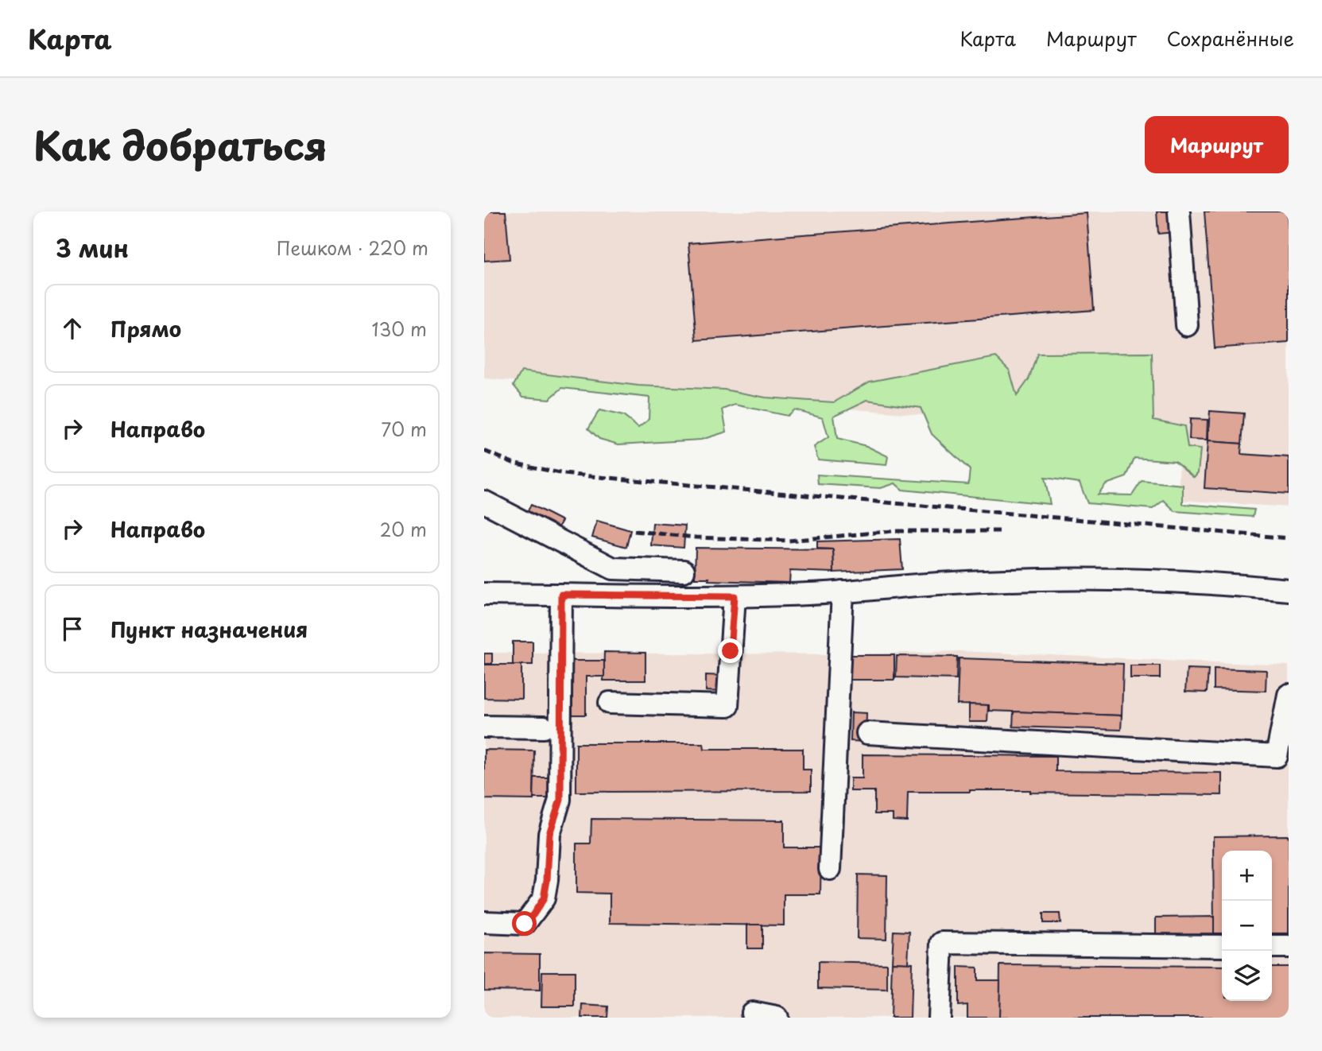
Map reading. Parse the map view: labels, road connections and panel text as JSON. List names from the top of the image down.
{
  "page": {
    "header": "Карта",
    "nav": ["Карта", "Маршрут", "Сохранённые"],
    "title": "Как добраться",
    "buttons": "Маршрут",
    "heading": ["3 мин", "Пешком · 220 m"],
    "list": [
      ["Прямо", "130 m"],
      ["Направо", "70 m"],
      ["Направо", "20 m"],
      "Пункт назначения"
    ],
    "map_buttons": ["+", "−"]
  }
}
